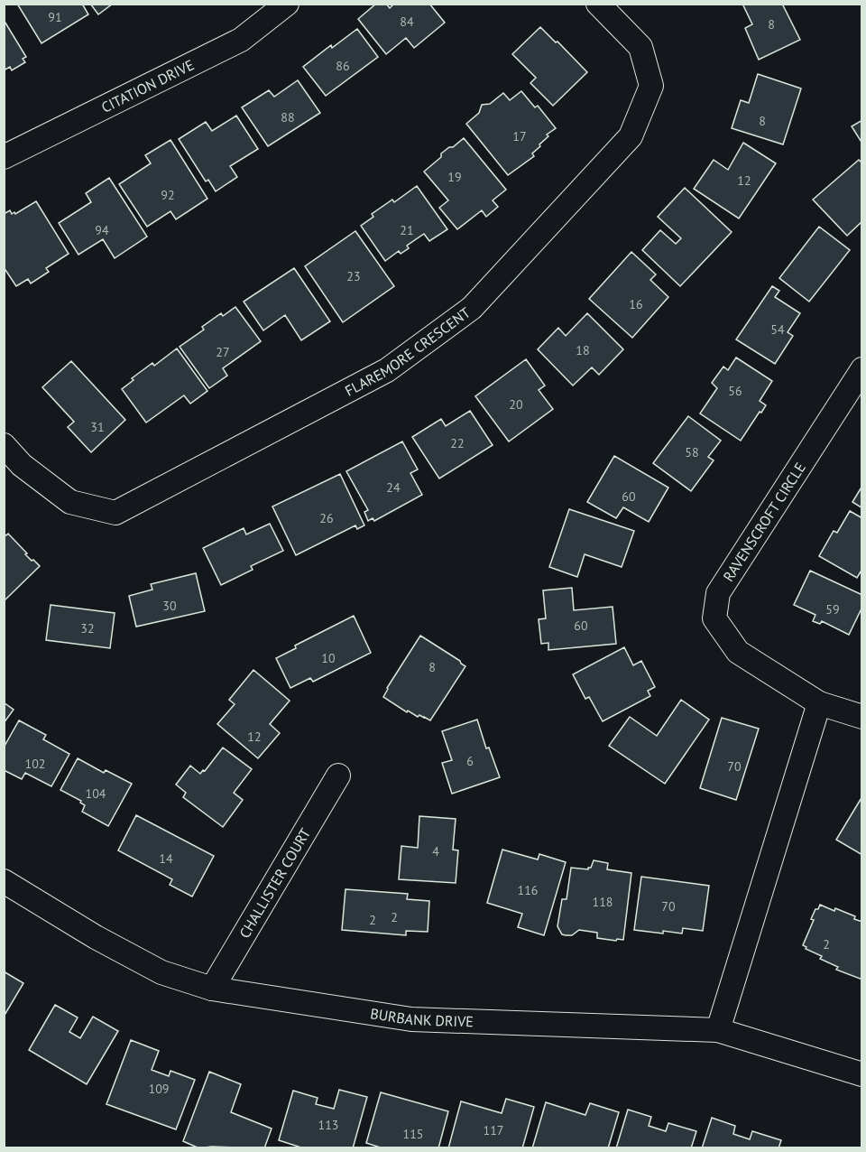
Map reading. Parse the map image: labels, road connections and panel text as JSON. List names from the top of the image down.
{
  "streets": {
    "street": [
      "CITATION DRIVE",
      "FLAREMORE CRESCENT",
      "RAVENSCROFT CIRCLE",
      "CHALLISTER COURT",
      "BURBANK DRIVE"
    ]
  },
  "crossings": [
    ["CHALLISTER COURT", "BURBANK DRIVE"]
  ],
  "house_numbers": [
    "91",
    "84",
    "8",
    "86",
    "88",
    "8",
    "17",
    "19",
    "12",
    "92",
    "94",
    "21",
    "23",
    "16",
    "54",
    "18",
    "27",
    "56",
    "20",
    "31",
    "22",
    "58",
    "24",
    "60",
    "26",
    "30",
    "59",
    "60",
    "32",
    "10",
    "8",
    "12",
    "6",
    "102",
    "70",
    "104",
    "4",
    "14",
    "116",
    "118",
    "70",
    "2",
    "2",
    "2",
    "109",
    "113",
    "117",
    "115"
  ]
}
